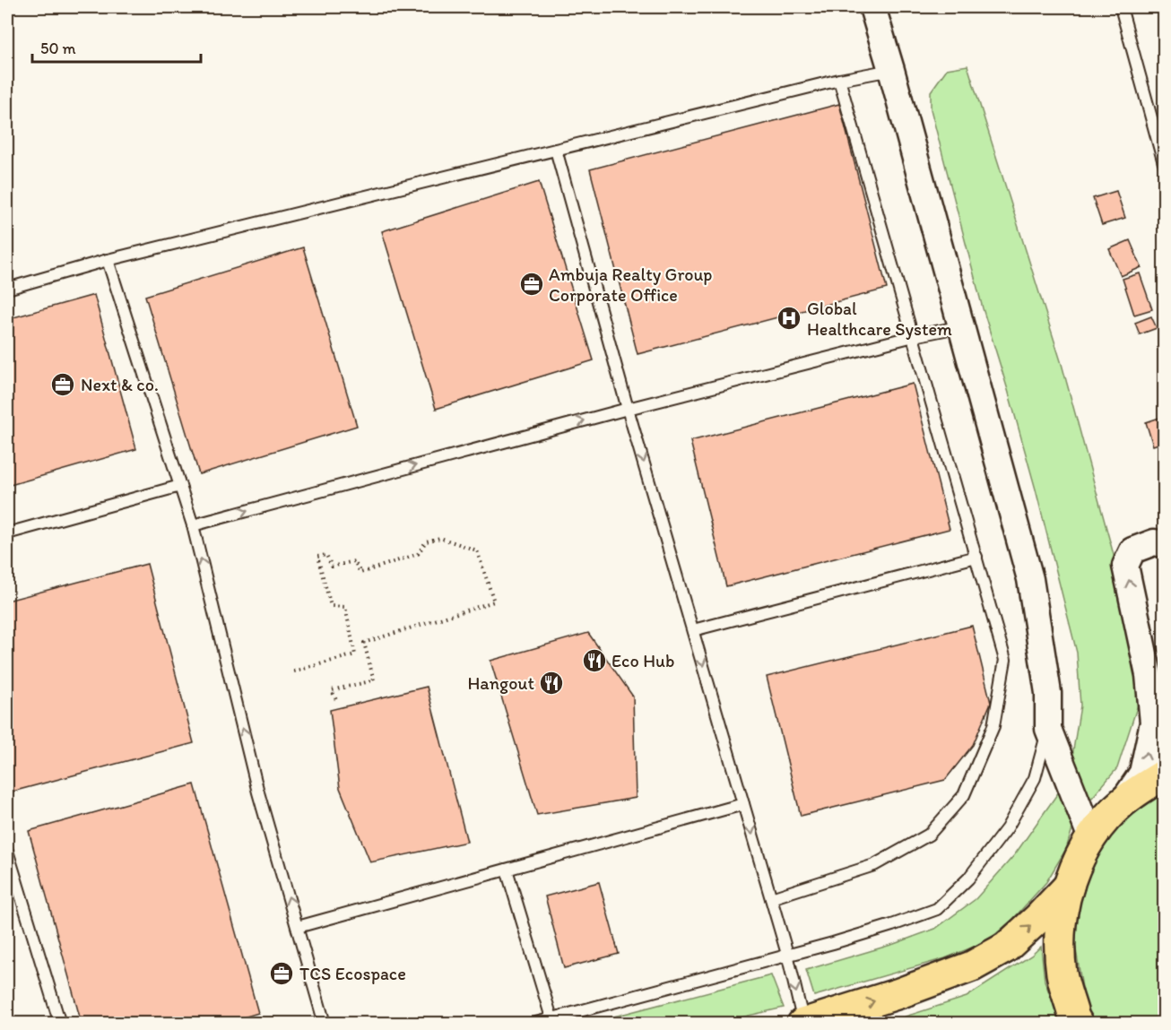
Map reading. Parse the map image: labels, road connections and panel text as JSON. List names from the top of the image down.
{
  "places": {
    "office": ["Ambuja Realty Group Corporate Office", "Next & co.", "TCS Ecospace"],
    "hospital": ["Global Healthcare System"],
    "restaurant": ["Eco Hub", "Hangout"]
  },
  "scale_bar": "50 m"
}
